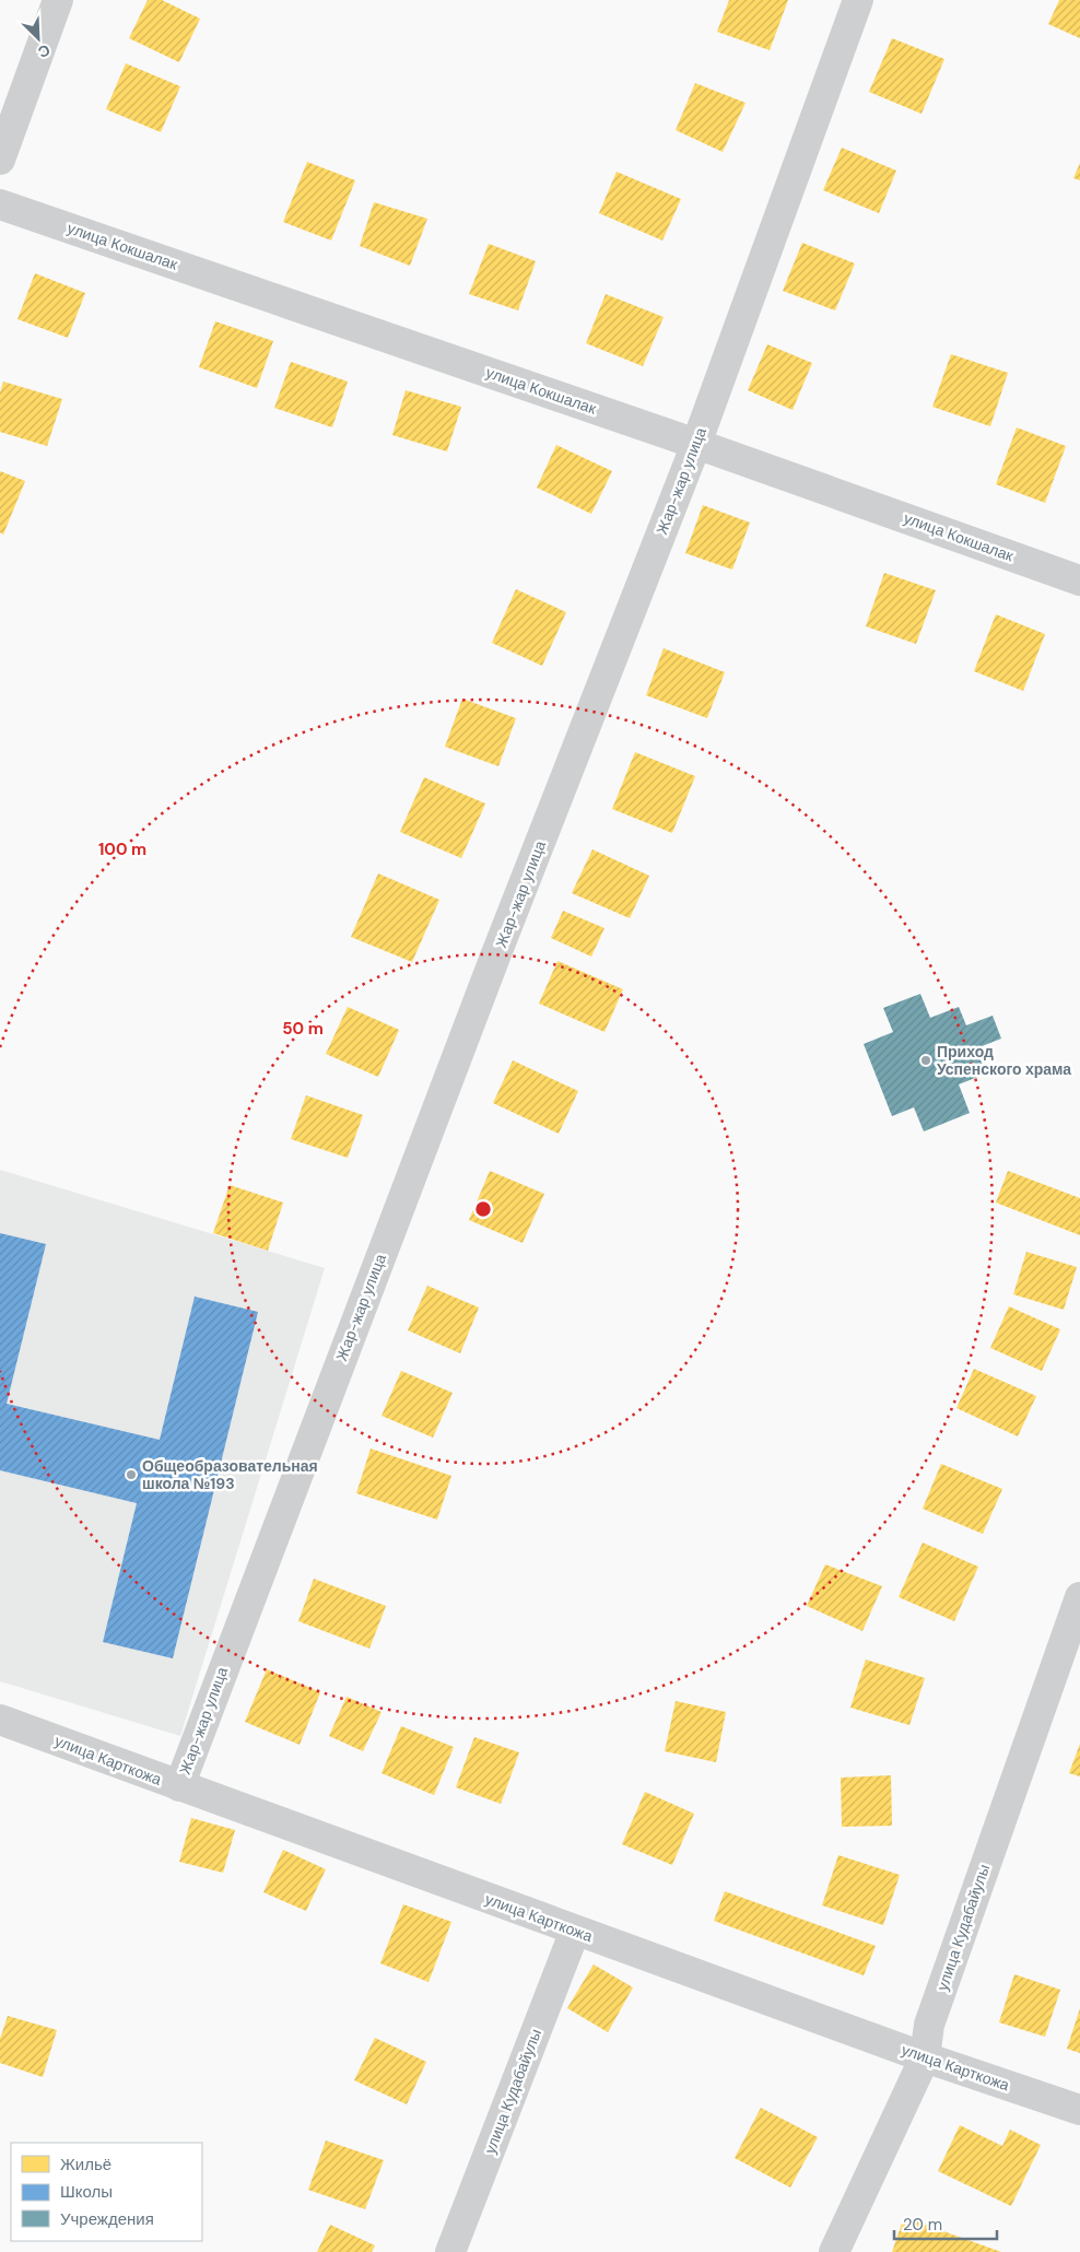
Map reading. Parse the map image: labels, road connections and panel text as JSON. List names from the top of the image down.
{
  "streets": {
    "street": [
      "улица Кокшалак",
      "Жар-жар улица",
      "улица Карткожа",
      "улица Кудабайулы"
    ]
  },
  "crossings": [
    ["улица Кокшалак", "Жар-жар улица"],
    ["Жар-жар улица", "улица Карткожа"],
    ["улица Карткожа", "улица Кудабайулы"]
  ],
  "places": ["Приход Успенского храма", "Общеобразовательная школа №193"],
  "legend": ["Жильё", "Школы", "Учреждения"],
  "scale_bar": "20 m",
  "north": "bottom right",
  "rings": ["100 m", "50 m"]
}
